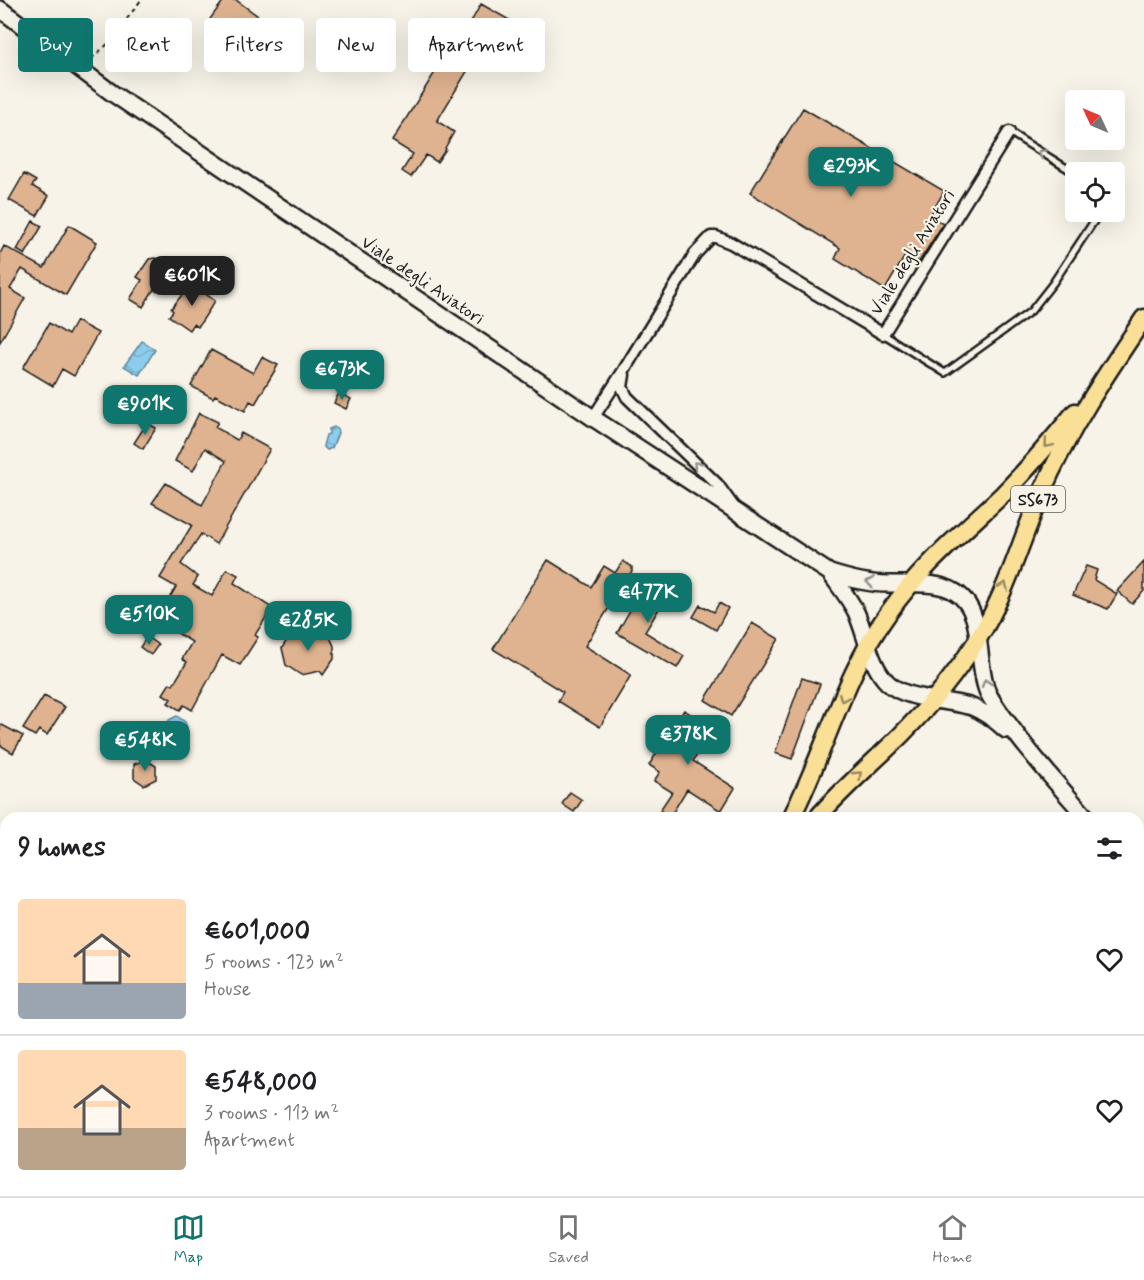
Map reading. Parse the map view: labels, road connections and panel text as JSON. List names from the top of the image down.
{
  "streets": {
    "main road": ["Viale degli Aviatori", "SS673"]
  },
  "crossings": [
    ["Viale degli Aviatori", "SS673"]
  ],
  "north": "top left",
  "page": {
    "chip": [
      "Buy",
      "Rent",
      "Filters",
      "New",
      "Apartment"
    ],
    "price": [
      "€293K",
      "€601K",
      "€673K",
      "€901K",
      "€477K",
      "€510K",
      "€285K",
      "€378K",
      "€548K"
    ],
    "heading": "9 homes",
    "list": [
      {
        "name": "€601,000",
        "note": "5 rooms · 123 m² · House"
      },
      {
        "name": "€548,000",
        "note": "3 rooms · 113 m² · Apartment"
      }
    ],
    "tabs": ["Map", "Saved", "Home"]
  }
}
